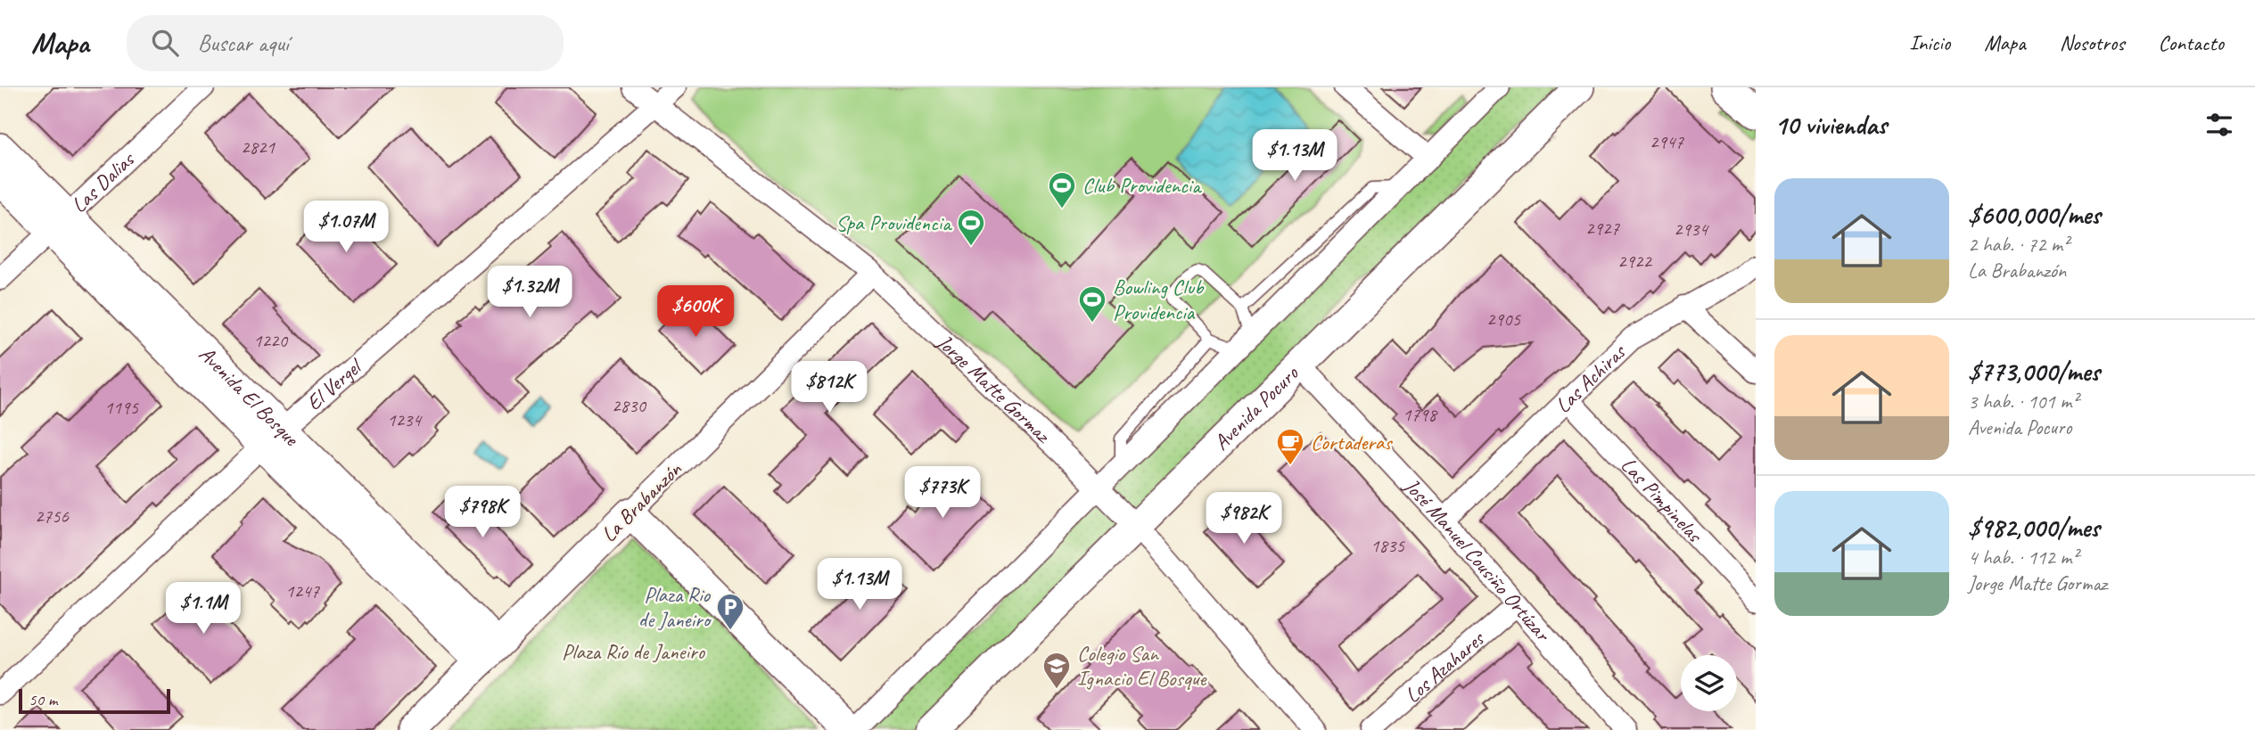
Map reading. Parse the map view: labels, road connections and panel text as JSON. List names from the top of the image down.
{
  "streets": {
    "street": [
      "Las Dalias",
      "Las Achiras",
      "El Vergel",
      "Jorge Matte Gormaz",
      "Avenida El Bosque",
      "Avenida Pocuro",
      "Las Pimpinelas",
      "La Brabanzón",
      "José Manuel Cousiño Ortúzar",
      "Los Azahares"
    ]
  },
  "crossings": [
    ["Las Dalias", "Avenida El Bosque"],
    ["Las Achiras", "Las Pimpinelas"],
    ["Las Achiras", "José Manuel Cousiño Ortúzar"],
    ["El Vergel", "Jorge Matte Gormaz"],
    ["El Vergel", "Avenida El Bosque"],
    ["Jorge Matte Gormaz", "Avenida Pocuro"],
    ["Jorge Matte Gormaz", "La Brabanzón"],
    ["Avenida El Bosque", "La Brabanzón"],
    ["Avenida Pocuro", "José Manuel Cousiño Ortúzar"],
    ["José Manuel Cousiño Ortúzar", "Los Azahares"]
  ],
  "parks": ["Plaza Río de Janeiro"],
  "places": {
    "sports": ["Club Providencia", "Spa Providencia", "Bowling Club Providencia"],
    "cafe": ["Cortaderas"],
    "parking": ["Plaza Rio de Janeiro"],
    "school or university": ["Colegio San Ignacio El Bosque"]
  },
  "house_numbers": [
    "2947",
    "2821",
    "2927",
    "2934",
    "2922",
    "2905",
    "1220",
    "2830",
    "1195",
    "1798",
    "1234",
    "2756",
    "1835",
    "1247"
  ],
  "scale_bar": "50 m",
  "page": {
    "header": "Mapa",
    "search": "Buscar aquí",
    "nav": [
      "Inicio",
      "Mapa",
      "Nosotros",
      "Contacto"
    ],
    "heading": "10 viviendas",
    "price": [
      "$1.13M",
      "$1.07M",
      "$1.32M",
      "$600K",
      "$812K",
      "$773K",
      "$798K",
      "$982K",
      "$1.13M",
      "$1.1M"
    ],
    "list": [
      {
        "name": "$600,000/mes",
        "note": "2 hab. · 72 m² · La Brabanzón"
      },
      {
        "name": "$773,000/mes",
        "note": "3 hab. · 101 m² · Avenida Pocuro"
      },
      {
        "name": "$982,000/mes",
        "note": "4 hab. · 112 m² · Jorge Matte Gormaz"
      }
    ],
    "scale": "50 m"
  }
}
